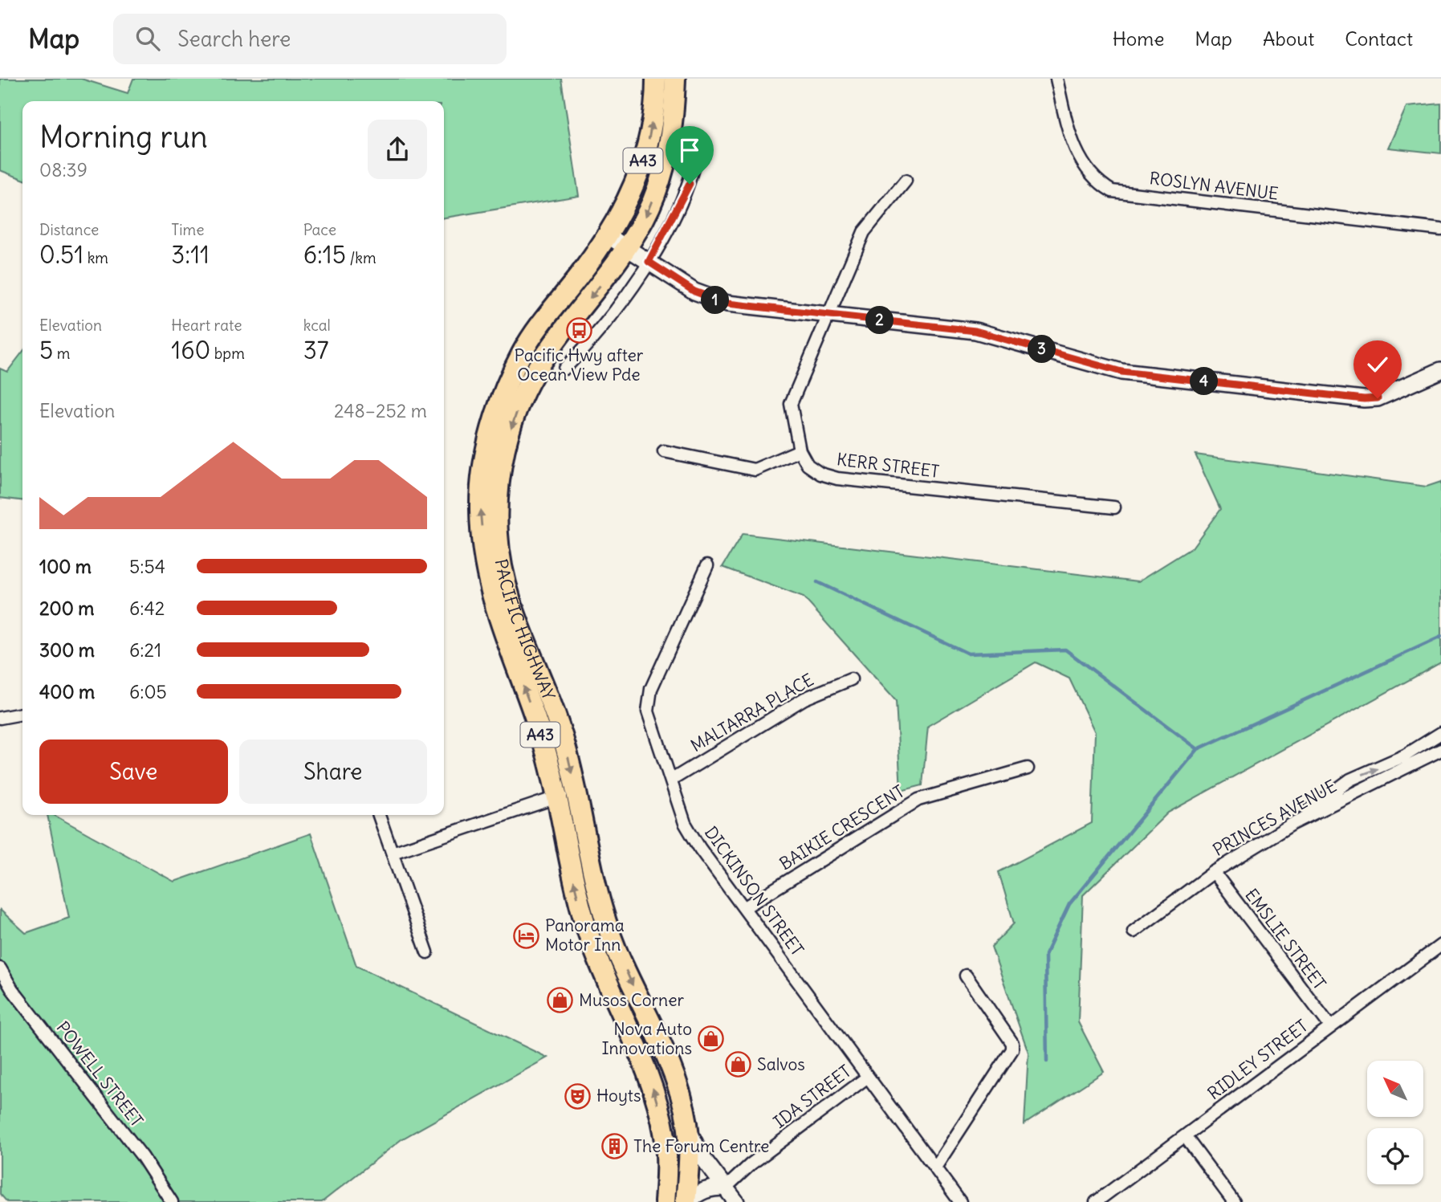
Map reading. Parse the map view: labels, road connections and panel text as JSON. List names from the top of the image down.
{
  "streets": {
    "highway": ["A43", "PACIFIC HIGHWAY"],
    "street": [
      "ROSLYN AVENUE",
      "KERR STREET",
      "MALTARRA PLACE",
      "PRINCES AVENUE",
      "BAIKIE CRESCENT",
      "DICKINSON STREET",
      "EMSLIE STREET",
      "RIDLEY STREET",
      "POWELL STREET",
      "IDA STREET"
    ]
  },
  "crossings": [
    ["MALTARRA PLACE", "DICKINSON STREET"],
    ["PRINCES AVENUE", "EMSLIE STREET"],
    ["BAIKIE CRESCENT", "DICKINSON STREET"],
    ["DICKINSON STREET", "IDA STREET"],
    ["EMSLIE STREET", "RIDLEY STREET"]
  ],
  "places": {
    "bus stop": ["Pacific Hwy after Ocean View Pde"],
    "hotel": ["Panorama Motor Inn"],
    "shop": ["Musos Corner", "Nova Auto Innovations", "Salvos"],
    "theatre": ["Hoyts"],
    "building": ["The Forum Centre"]
  },
  "north": "top left",
  "page": {
    "header": "Map",
    "search": "Search here",
    "nav": [
      "Home",
      "Map",
      "About",
      "Contact"
    ],
    "heading": ["Morning run", "08:39"],
    "stats": [
      ["Distance", "0.51 km"],
      ["Time", "3:11"],
      ["Pace", "6:15 /km"],
      ["Elevation", "5 m"],
      ["Heart rate", "160 bpm"],
      ["kcal", "37"]
    ],
    "pins": [
      "1",
      "2",
      "3",
      "4"
    ],
    "chart": ["Elevation", "248–252 m"],
    "list": [
      {
        "name": "100 m",
        "note": "5:54"
      },
      {
        "name": "200 m",
        "note": "6:42"
      },
      {
        "name": "300 m",
        "note": "6:21"
      },
      {
        "name": "400 m",
        "note": "6:05"
      }
    ],
    "buttons": ["Save", "Share"]
  }
}
